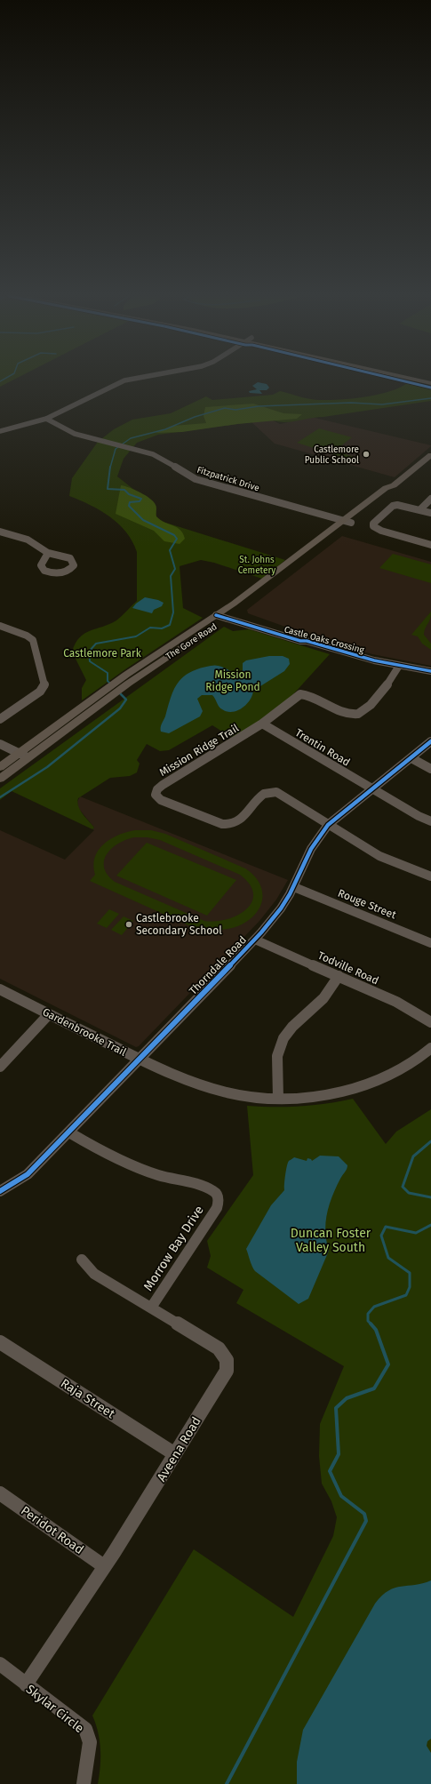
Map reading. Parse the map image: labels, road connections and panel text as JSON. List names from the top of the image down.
{
  "streets": {
    "main road": ["The Gore Road"],
    "street": [
      "Fitzpatrick Drive",
      "Castle Oaks Crossing",
      "Trentin Road",
      "Mission Ridge Trail",
      "Rouge Street",
      "Thorndale Road",
      "Todville Road",
      "Gardenbrooke Trail",
      "Morrow Bay Drive",
      "Raja Street",
      "Aveena Road",
      "Peridot Road",
      "Skylar Circle"
    ]
  },
  "crossings": [
    ["Fitzpatrick Drive", "The Gore Road"],
    ["Castle Oaks Crossing", "The Gore Road"],
    ["Castle Oaks Crossing", "Mission Ridge Trail"],
    ["Trentin Road", "Mission Ridge Trail"],
    ["Trentin Road", "Thorndale Road"],
    ["Mission Ridge Trail", "Thorndale Road"],
    ["Rouge Street", "Thorndale Road"],
    ["Thorndale Road", "Todville Road"],
    ["Thorndale Road", "Gardenbrooke Trail"],
    ["Thorndale Road", "Morrow Bay Drive"],
    ["Morrow Bay Drive", "Aveena Road"],
    ["Raja Street", "Aveena Road"],
    ["Aveena Road", "Peridot Road"],
    ["Aveena Road", "Skylar Circle"]
  ],
  "parks": [
    "St. Johns Cemetery",
    "Castlemore Park",
    "Mission Ridge Pond",
    "Duncan Foster Valley South"
  ],
  "places": ["Castlemore Public School", "Castlebrooke Secondary School"]
}
